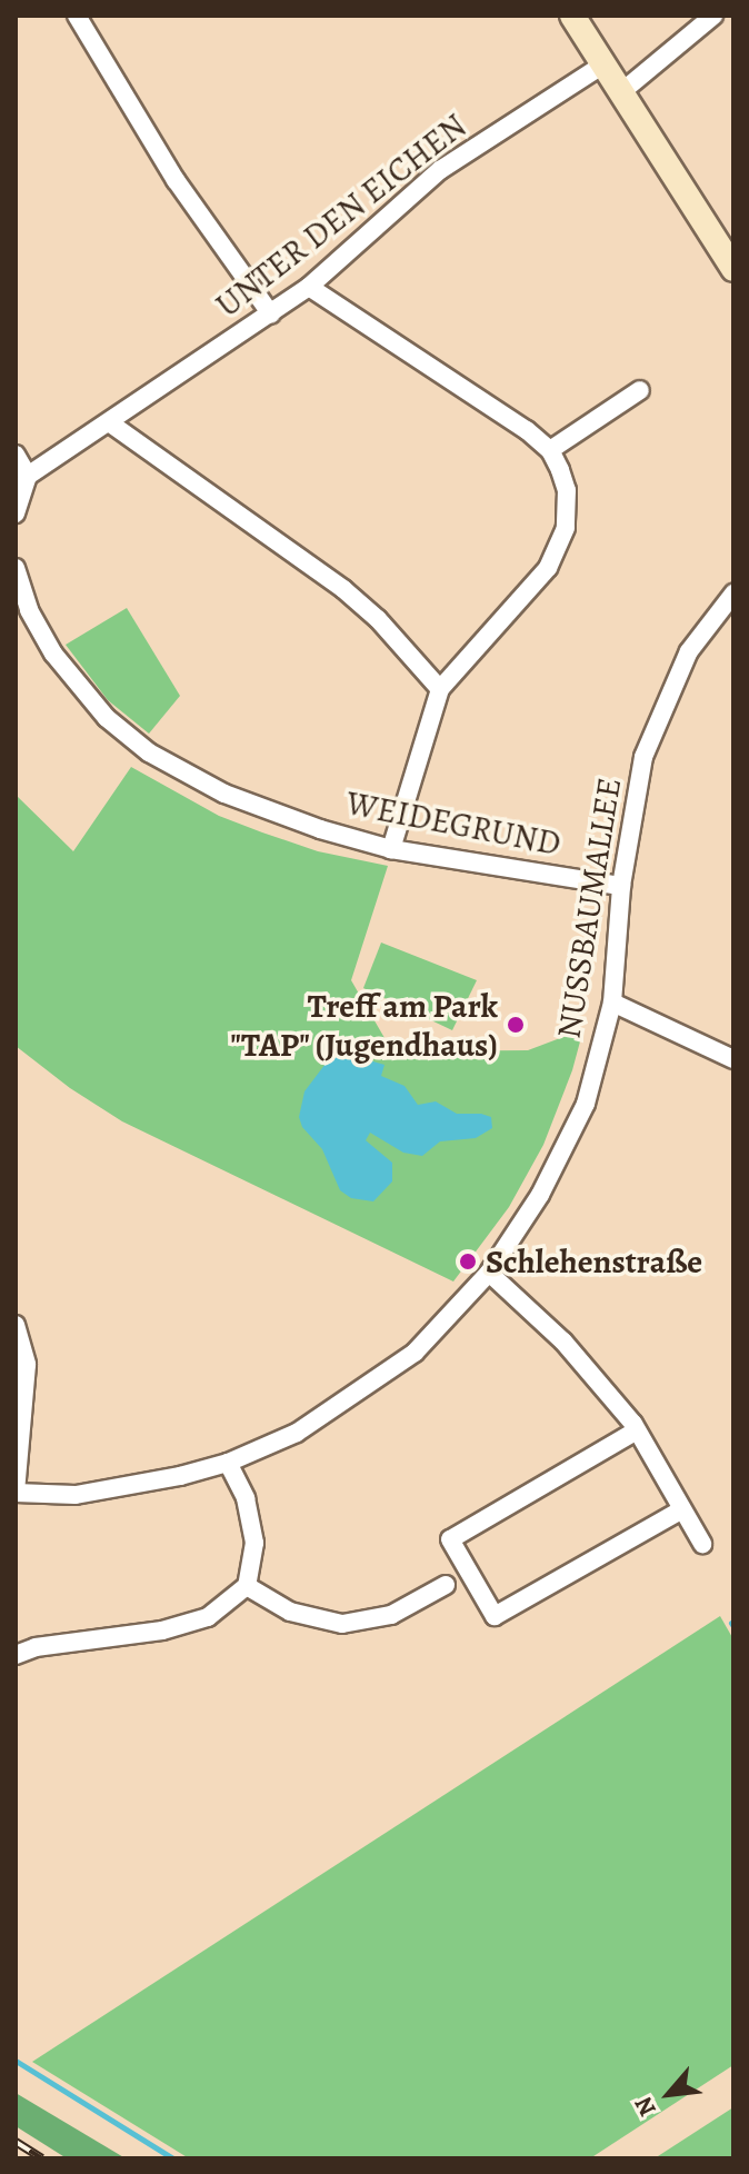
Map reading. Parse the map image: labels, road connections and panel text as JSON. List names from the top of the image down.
{
  "streets": {
    "street": ["UNTER DEN EICHEN", "WEIDEGRUND", "NUSSBAUMALLEE"]
  },
  "crossings": [
    ["WEIDEGRUND", "NUSSBAUMALLEE"]
  ],
  "places": ["Treff am Park \"TAP\" (Jugendhaus)", "Schlehenstraße"],
  "north": "bottom left"
}
